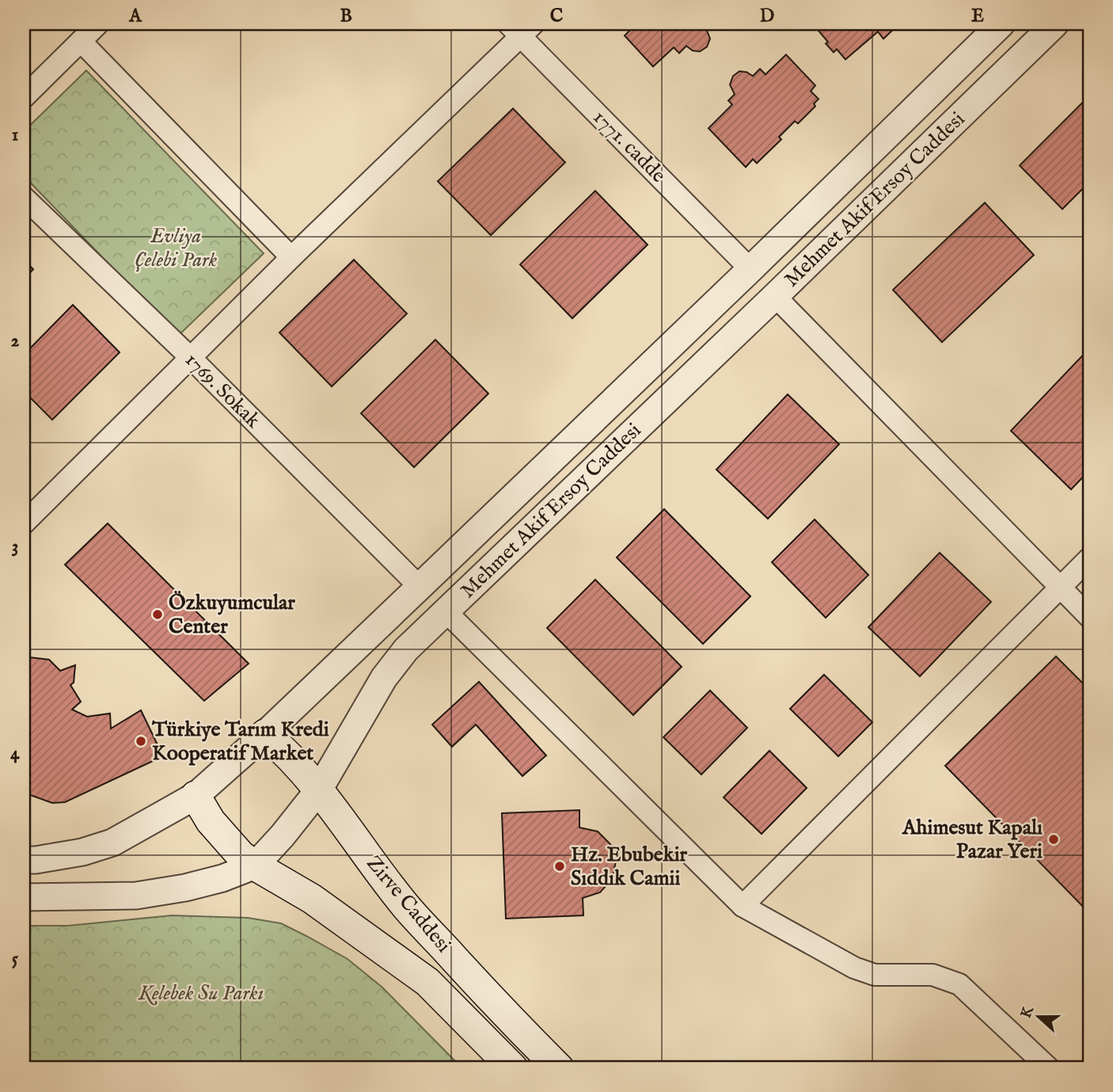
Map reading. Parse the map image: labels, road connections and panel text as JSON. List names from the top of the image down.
{
  "streets": {
    "main road": ["Zirve Caddesi"],
    "street": ["1771. cadde", "Mehmet Akif Ersoy Caddesi", "1769. Sokak"]
  },
  "crossings": [
    ["1771. cadde", "Mehmet Akif Ersoy Caddesi"],
    ["Mehmet Akif Ersoy Caddesi", "1769. Sokak"],
    ["Mehmet Akif Ersoy Caddesi", "Zirve Caddesi"]
  ],
  "parks": ["Evliya Çelebi Park", "Kelebek Su Parkı"],
  "places": [
    "Özkuyumcular Center",
    "Türkiye Tarım Kredi Kooperatif Market",
    "Ahimesut Kapalı Pazar Yeri",
    "Hz. Ebubekir Sıddık Camii"
  ],
  "north": "left",
  "grid": {
    "columns": [
      "A",
      "B",
      "C",
      "D",
      "E"
    ],
    "rows": [
      "1",
      "2",
      "3",
      "4",
      "5"
    ]
  }
}
